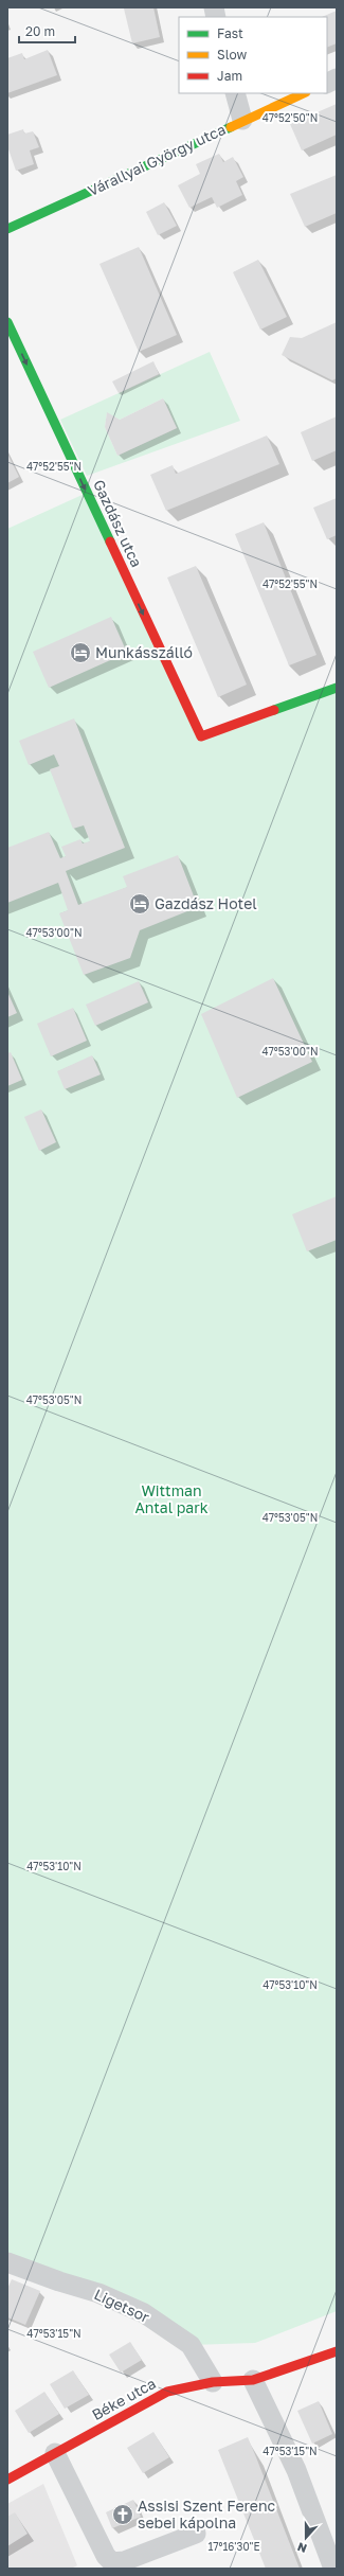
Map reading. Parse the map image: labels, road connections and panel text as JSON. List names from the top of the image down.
{
  "streets": {
    "street": [
      "Várallyai György utca",
      "Gazdász utca",
      "Ligetsor",
      "Béke utca"
    ]
  },
  "crossings": [
    ["Ligetsor", "Béke utca"]
  ],
  "one_way": ["Gazdász utca"],
  "parks": ["Wittman Antal park"],
  "places": {
    "hotel": ["Munkásszálló", "Gazdász Hotel"],
    "church": ["Assisi Szent Ferenc sebei kápolna"]
  },
  "legend": ["Fast", "Slow", "Jam"],
  "scale_bar": "20 m",
  "north": "bottom",
  "coordinates": [
    "47°52'50\"N",
    "47°52'55\"N",
    "47°53'00\"N",
    "47°53'05\"N",
    "47°53'10\"N",
    "47°53'15\"N",
    "17°16'30\"E"
  ]
}
